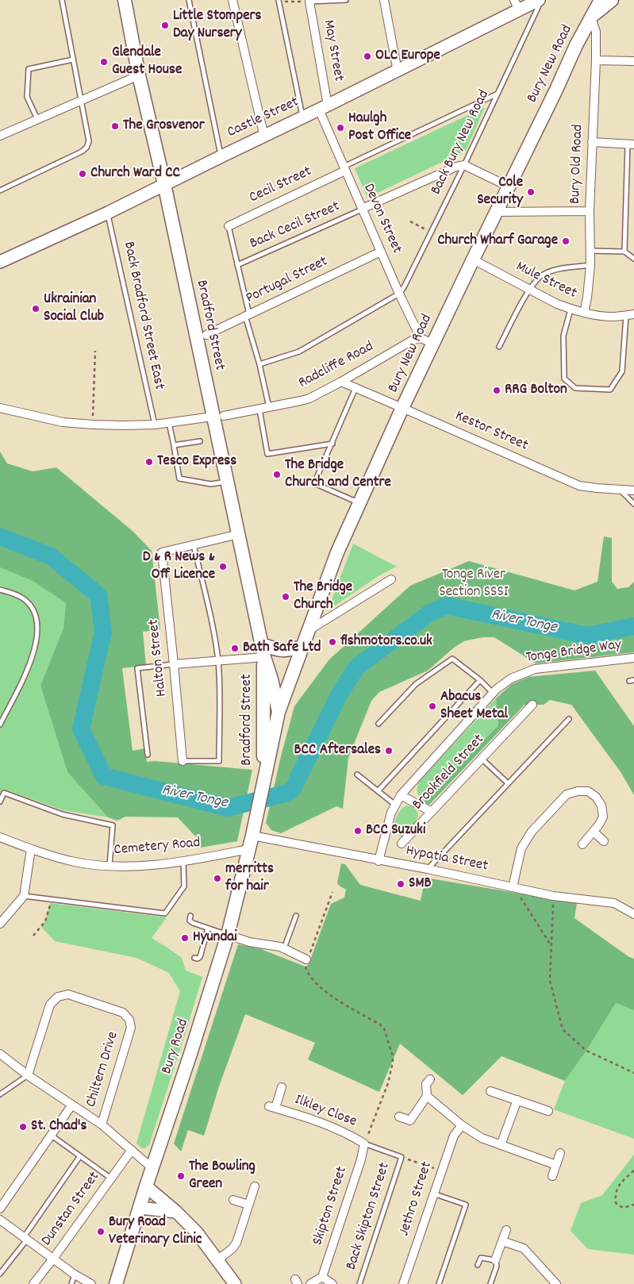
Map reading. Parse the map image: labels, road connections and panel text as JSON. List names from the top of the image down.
{
  "streets": {
    "main road": [
      "Bury New Road",
      "Castle Street",
      "Bradford Street",
      "Bury Road"
    ],
    "street": [
      "May Street",
      "Bury Old Road",
      "Cecil Street",
      "Devon Street",
      "Portugal Street",
      "Mule Street",
      "Radcliffe Road",
      "Kestor Street",
      "Tonge Bridge Way",
      "Halton Street",
      "Brookfield Street",
      "Cemetery Road",
      "Hypatia Street",
      "Chiltern Drive",
      "Ilkley Close",
      "Jethro Street",
      "Skipton Street",
      "Dunstan Street"
    ],
    "lane": [
      "Back Bury New Road",
      "Back Cecil Street",
      "Back Bradford Street East",
      "Back Skipton Street"
    ]
  },
  "crossings": [
    ["May Street", "Castle Street"],
    ["May Street", "Devon Street"],
    ["Bury New Road", "Bury Old Road"],
    ["Bury New Road", "Mule Street"],
    ["Bury New Road", "Bradford Street"],
    ["Bury New Road", "Kestor Street"],
    ["Castle Street", "Back Bury New Road"],
    ["Castle Street", "Devon Street"],
    ["Castle Street", "Back Bradford Street East"],
    ["Castle Street", "Bradford Street"],
    ["Back Bury New Road", "Devon Street"],
    ["Bury Old Road", "Mule Street"],
    ["Cecil Street", "Devon Street"],
    ["Devon Street", "Back Cecil Street"],
    ["Devon Street", "Portugal Street"],
    ["Devon Street", "Radcliffe Road"],
    ["Back Bradford Street East", "Radcliffe Road"],
    ["Bradford Street", "Radcliffe Road"],
    ["Bradford Street", "Bury Road"],
    ["Radcliffe Road", "Kestor Street"],
    ["Tonge Bridge Way", "Hypatia Street"],
    ["Cemetery Road", "Bury Road"],
    ["Hypatia Street", "Bury Road"],
    ["Ilkley Close", "Skipton Street"]
  ],
  "water": ["River Tonge"],
  "parks": ["Tonge River Section SSSI"],
  "places": [
    "Little Stompers Day Nursery",
    "OLC Europe",
    "Glendale Guest House",
    "The Grosvenor",
    "Haulgh Post Office",
    "Church Ward CC",
    "Cole Security",
    "Church Wharf Garage",
    "Ukrainian Social Club",
    "RRG Bolton",
    "Tesco Express",
    "The Bridge Church and Centre",
    "D & R News & Off Licence",
    "The Bridge Church",
    "fishmotors.co.uk",
    "Bath Safe Ltd",
    "Abacus Sheet Metal",
    "BCC Aftersales",
    "BCC Suzuki",
    "merritts for hair",
    "SMB",
    "Hyundai",
    "St. Chad's",
    "The Bowling Green",
    "Bury Road Veterinary Clinic"
  ]
}
